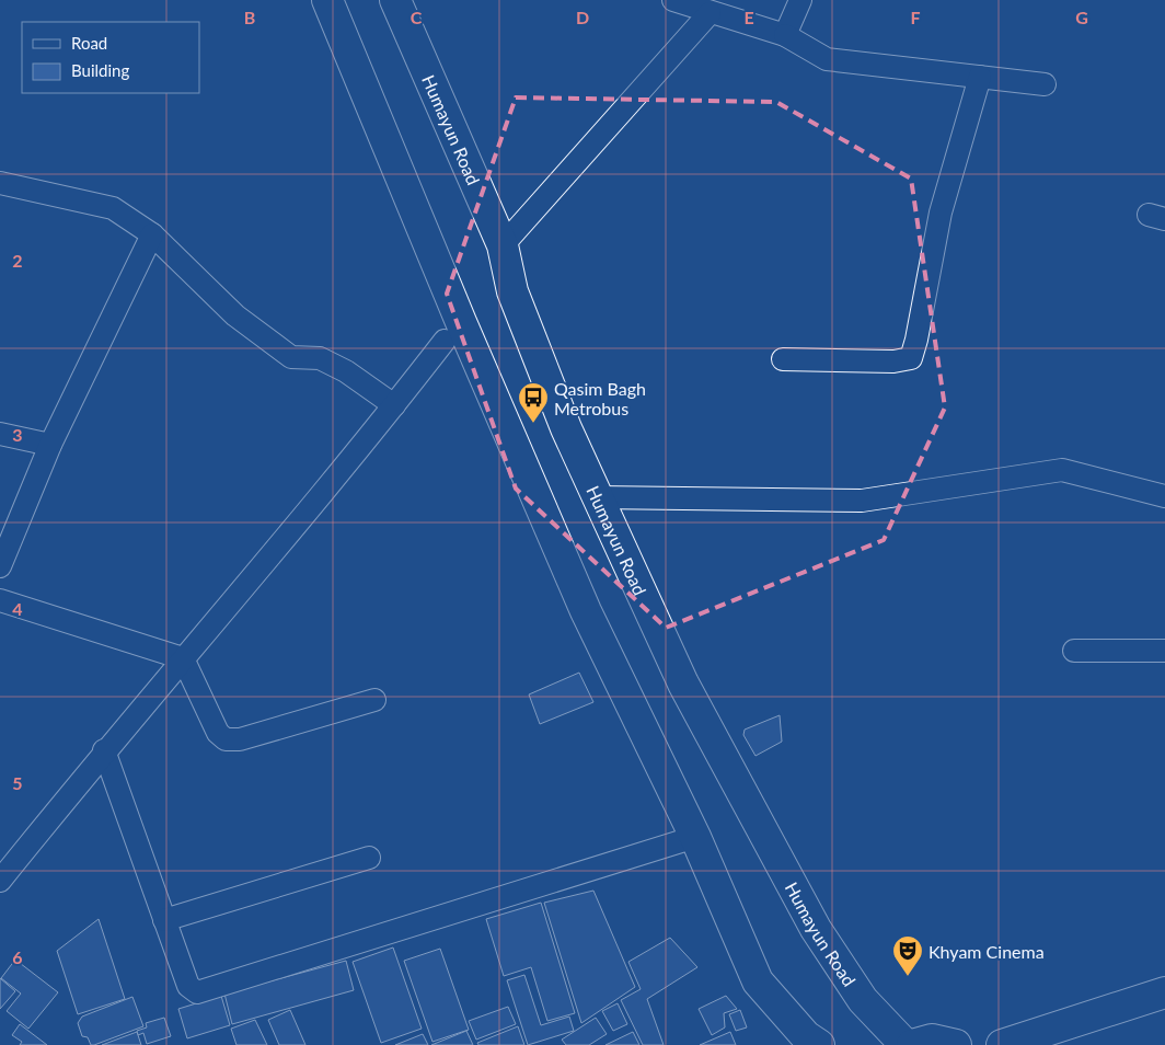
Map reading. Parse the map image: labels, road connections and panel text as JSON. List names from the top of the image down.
{
  "streets": {
    "main road": ["Humayun Road"]
  },
  "places": {
    "bus stop": ["Qasim Bagh Metrobus"],
    "theatre": ["Khyam Cinema"]
  },
  "legend": ["Road", "Building"],
  "grid": {
    "columns": [
      "B",
      "C",
      "D",
      "E",
      "F",
      "G"
    ],
    "rows": [
      "2",
      "3",
      "4",
      "5",
      "6"
    ]
  }
}
